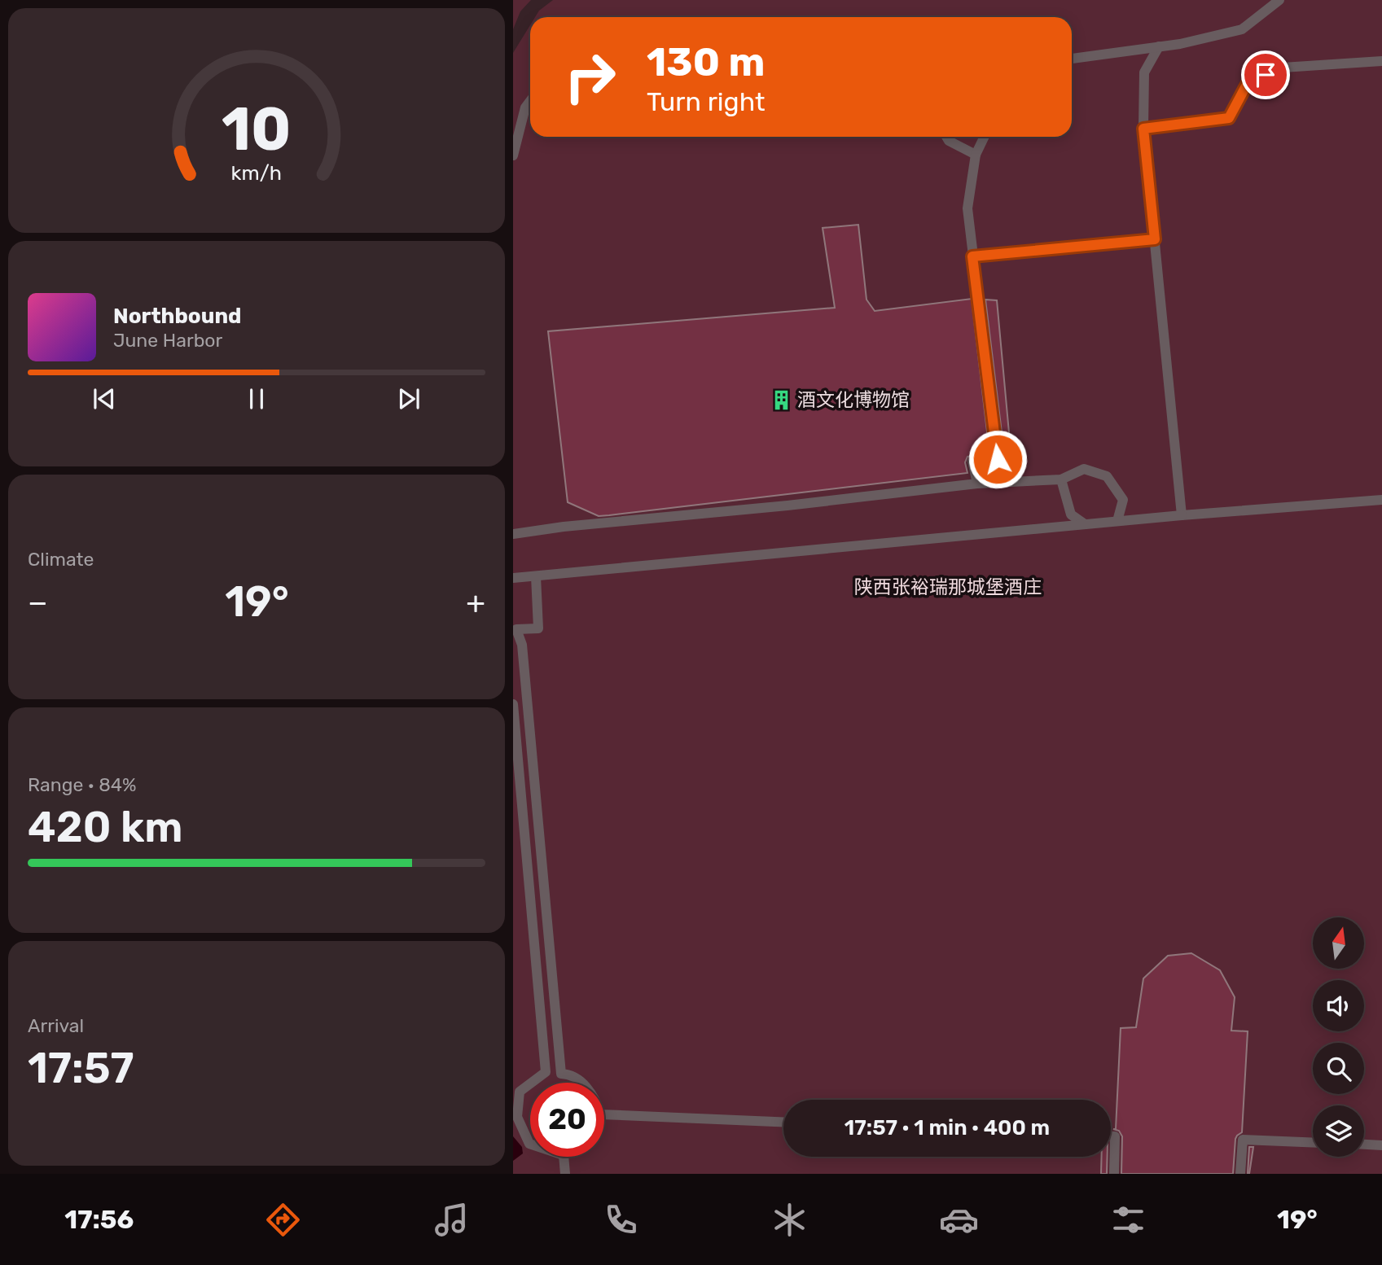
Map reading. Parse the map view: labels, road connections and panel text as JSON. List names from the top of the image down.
{
  "parks": ["陕西张裕瑞那城堡酒庄"],
  "places": {
    "building": ["酒文化博物馆"]
  },
  "north": "top",
  "page": {
    "turn": ["130 m", "Turn right"],
    "song": ["Northbound", "June Harbor"],
    "tile": [
      "Climate",
      ["Range · 84%", "420 km"],
      ["Arrival", "17:57"]
    ],
    "heat": ["−", "19°", "+"],
    "limit": "20",
    "trip": "17:57 · 1 min · 400 m",
    "tabs": ["17:56", "19°"],
    "gauge": ["10", "km/h"]
  }
}
